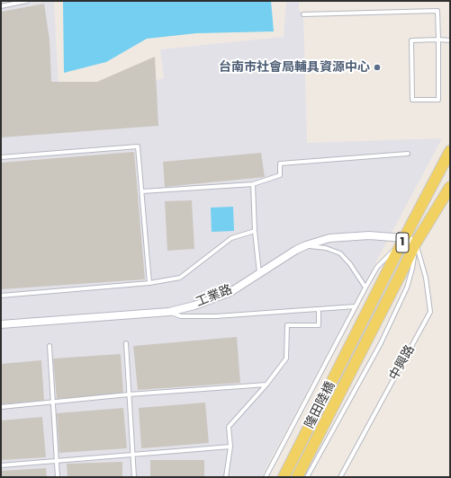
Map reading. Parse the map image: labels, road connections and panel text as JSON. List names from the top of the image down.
{
  "streets": {
    "main road": ["1", "隆田陸橋"],
    "street": ["工業路"],
    "lane": ["中興路"]
  },
  "crossings": [
    ["1", "工業路"],
    ["1", "中興路"],
    ["1", "隆田陸橋"],
    ["工業路", "中興路"],
    ["工業路", "隆田陸橋"],
    ["中興路", "隆田陸橋"]
  ],
  "places": ["台南市社會局輔具資源中心"]
}
